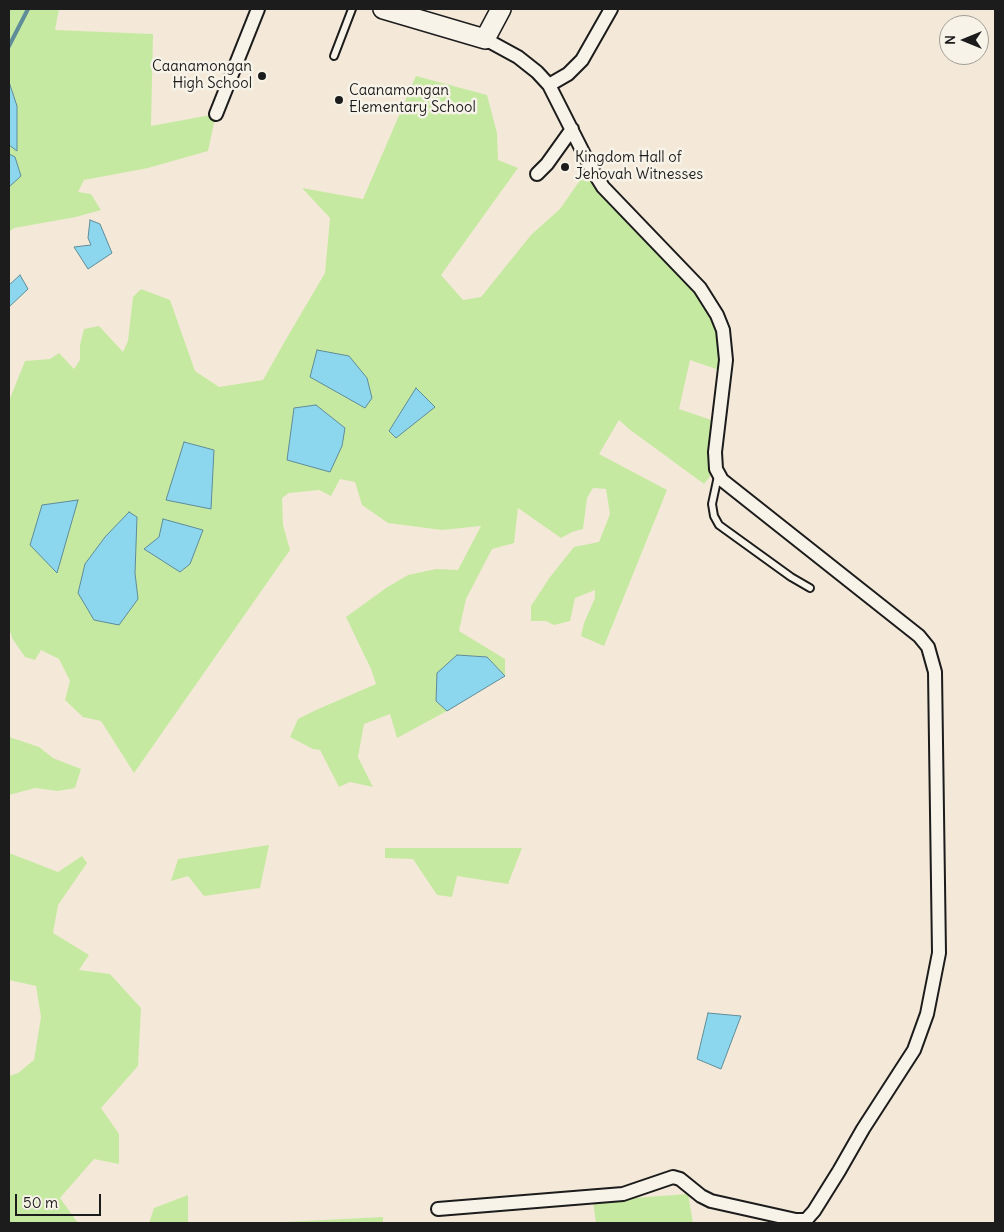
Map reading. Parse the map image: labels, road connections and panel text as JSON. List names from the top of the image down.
{
  "places": ["Caanamongan High School", "Caanamongan Elementary School", "Kingdom Hall of Jehovah Witnesses"],
  "scale_bar": "50 m",
  "north": "left"
}
